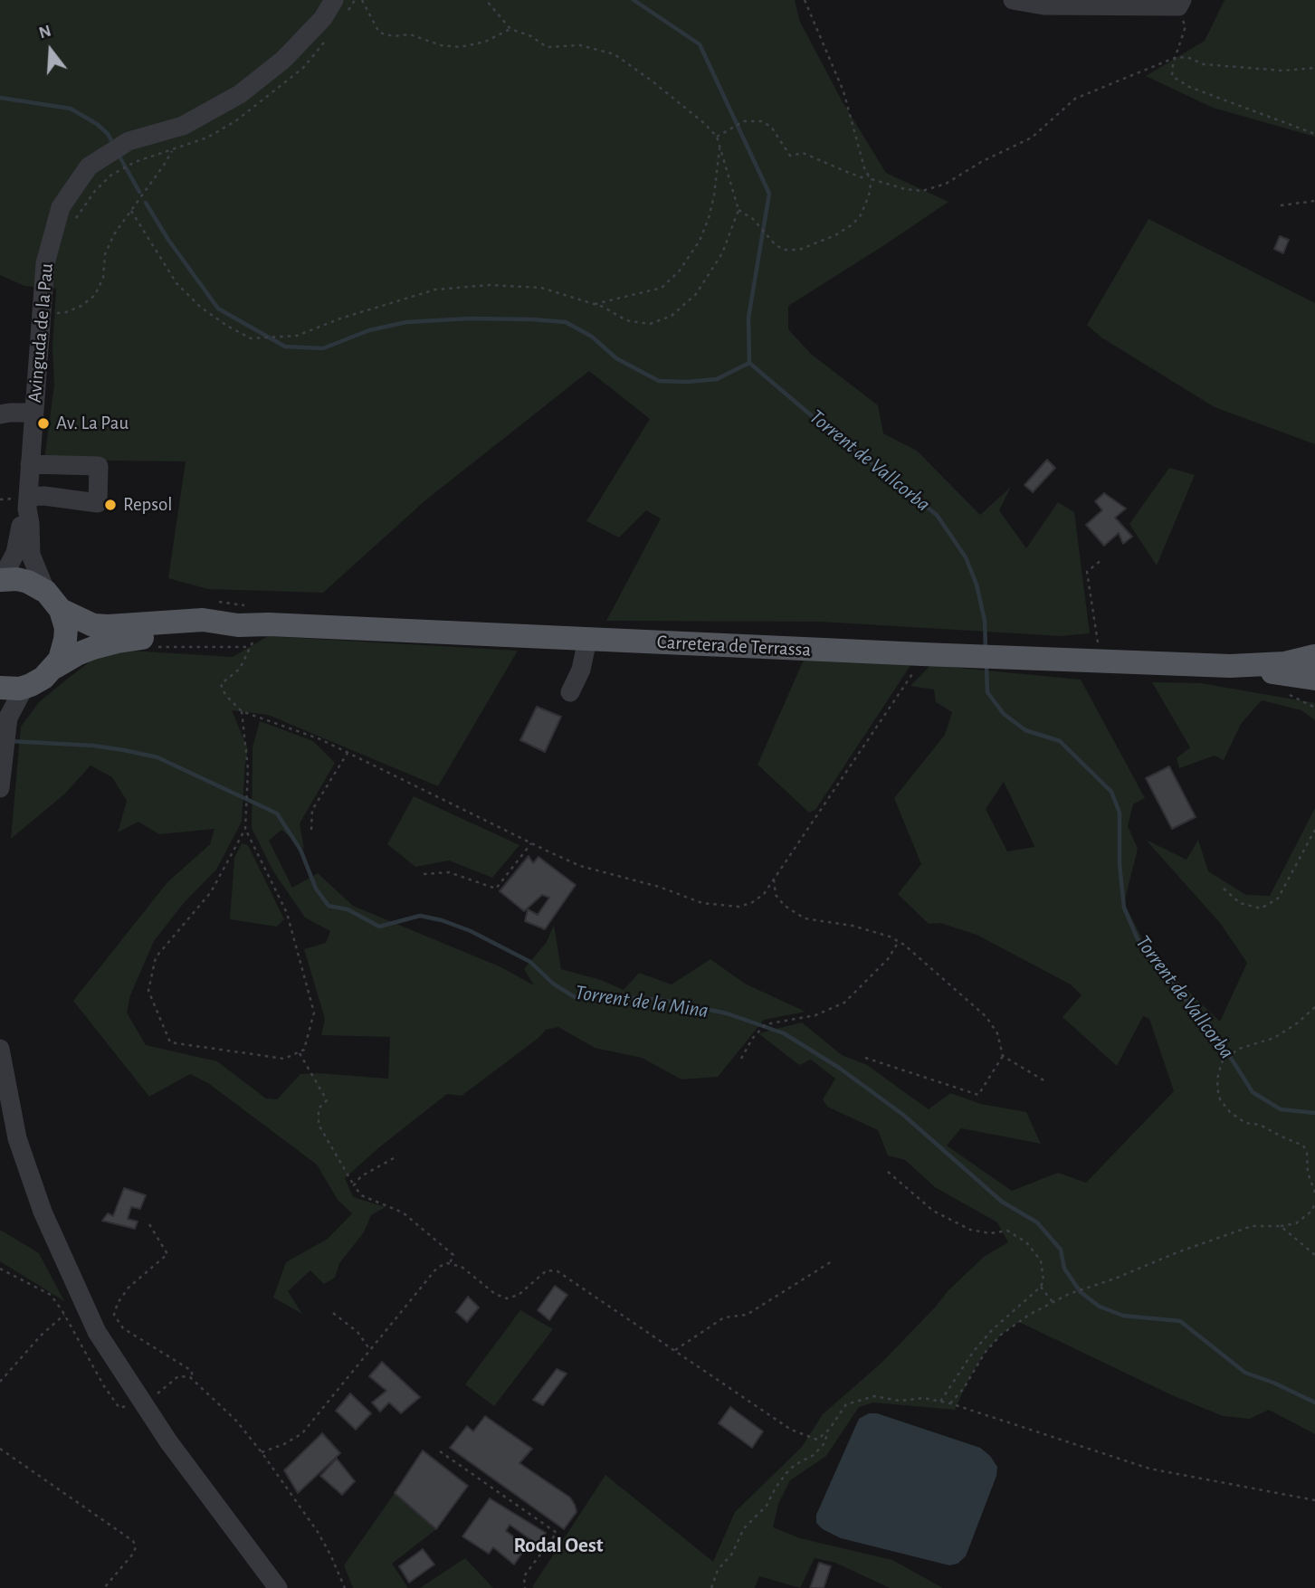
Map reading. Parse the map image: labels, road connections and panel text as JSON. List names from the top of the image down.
{
  "streets": {
    "main road": ["Carretera de Terrassa"],
    "street": ["Avinguda de la Pau"]
  },
  "crossings": [
    ["Avinguda de la Pau", "Carretera de Terrassa"]
  ],
  "districts": ["Rodal Oest"],
  "water": ["Torrent de Vallcorba", "Torrent de la Mina"],
  "places": ["Av. La Pau", "Repsol"],
  "north": "top"
}
